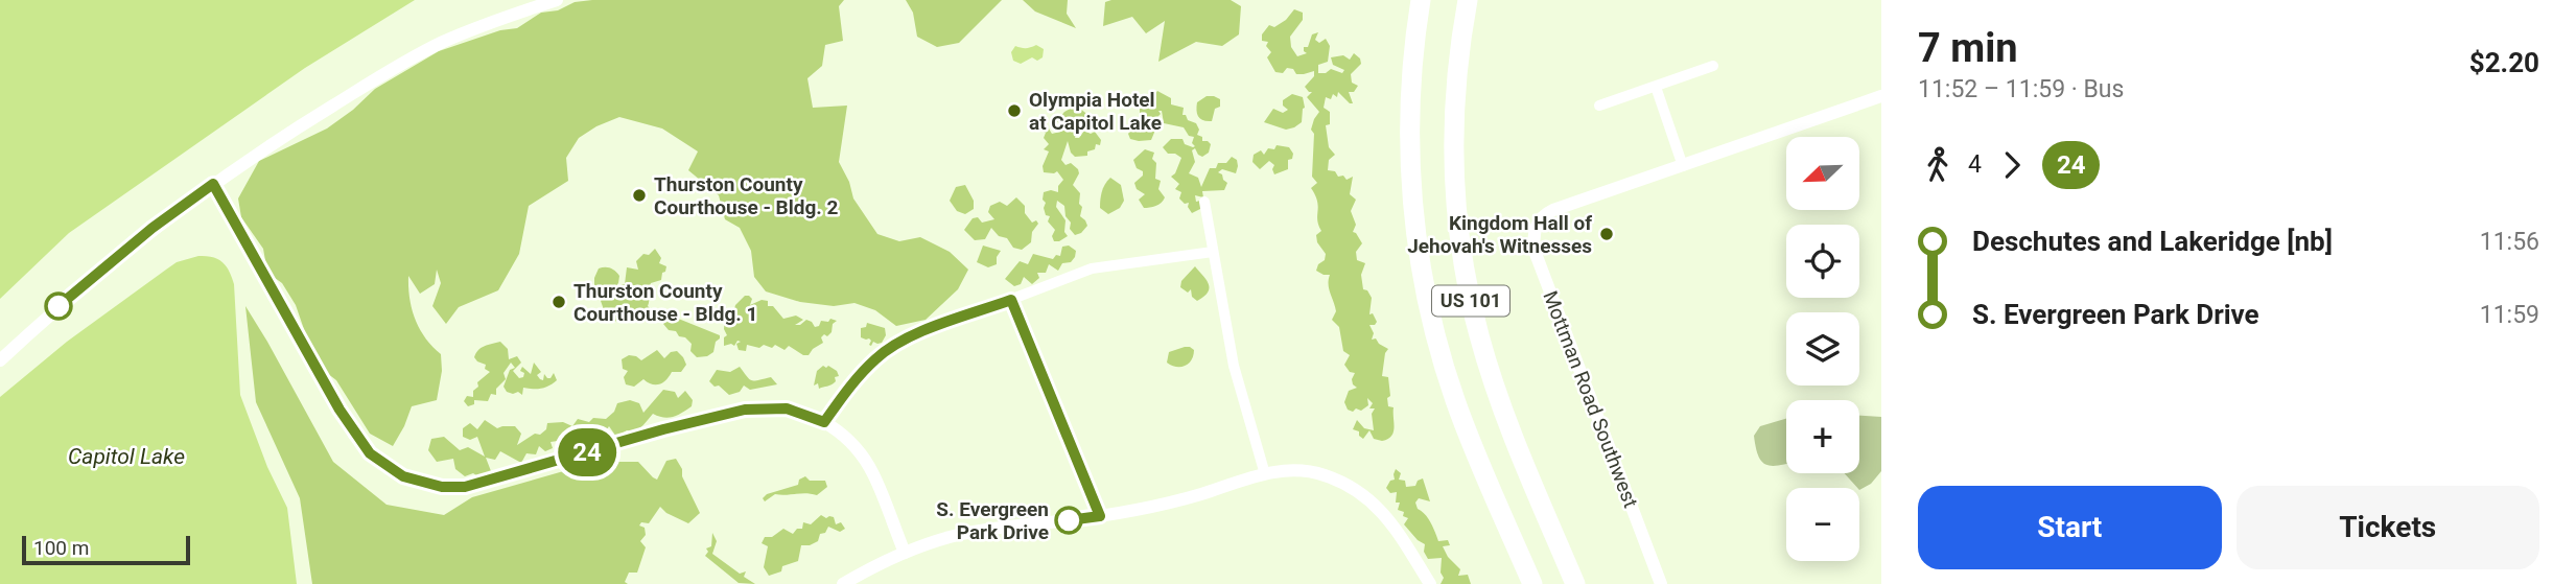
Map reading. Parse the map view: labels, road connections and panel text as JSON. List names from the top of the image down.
{
  "streets": {
    "highway": ["US 101"],
    "street": ["Mottman Road Southwest"]
  },
  "water": ["Capitol Lake"],
  "places": [
    "Olympia Hotel at Capitol Lake",
    "Thurston County Courthouse - Bldg. 2",
    "Kingdom Hall of Jehovah's Witnesses",
    "Thurston County Courthouse - Bldg. 1",
    "S. Evergreen Park Drive"
  ],
  "lines": ["bus line 24"],
  "scale_bar": "100 m",
  "north": "bottom left",
  "page": {
    "on_map": "24",
    "heading": ["7 min", "11:52 – 11:59 · Bus", "$2.20"],
    "legs": ["4", "24"],
    "map_buttons": ["+", "−"],
    "list": [
      {
        "name": "Deschutes and Lakeridge [nb]",
        "value": "11:56"
      },
      {
        "name": "S. Evergreen Park Drive",
        "value": "11:59"
      }
    ],
    "buttons": ["Start", "Tickets"],
    "scale": "100 m"
  }
}
